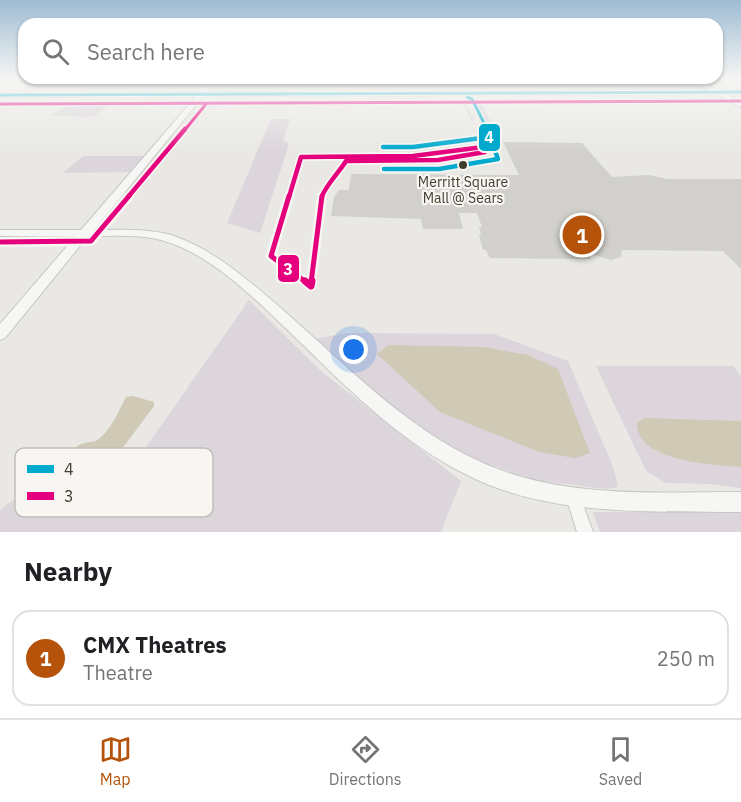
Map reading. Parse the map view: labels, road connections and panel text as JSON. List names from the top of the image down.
{
  "places": ["Merritt Square Mall @ Sears"],
  "lines": ["transit line 4", "transit line 3"],
  "legend": ["4", "3"],
  "page": {
    "search": "Search here",
    "pins": "1",
    "heading": "Nearby",
    "list": [
      {
        "mark": "1",
        "name": "CMX Theatres",
        "note": "Theatre",
        "value": "250 m"
      }
    ],
    "nav": ["Map", "Directions", "Saved"]
  }
}
